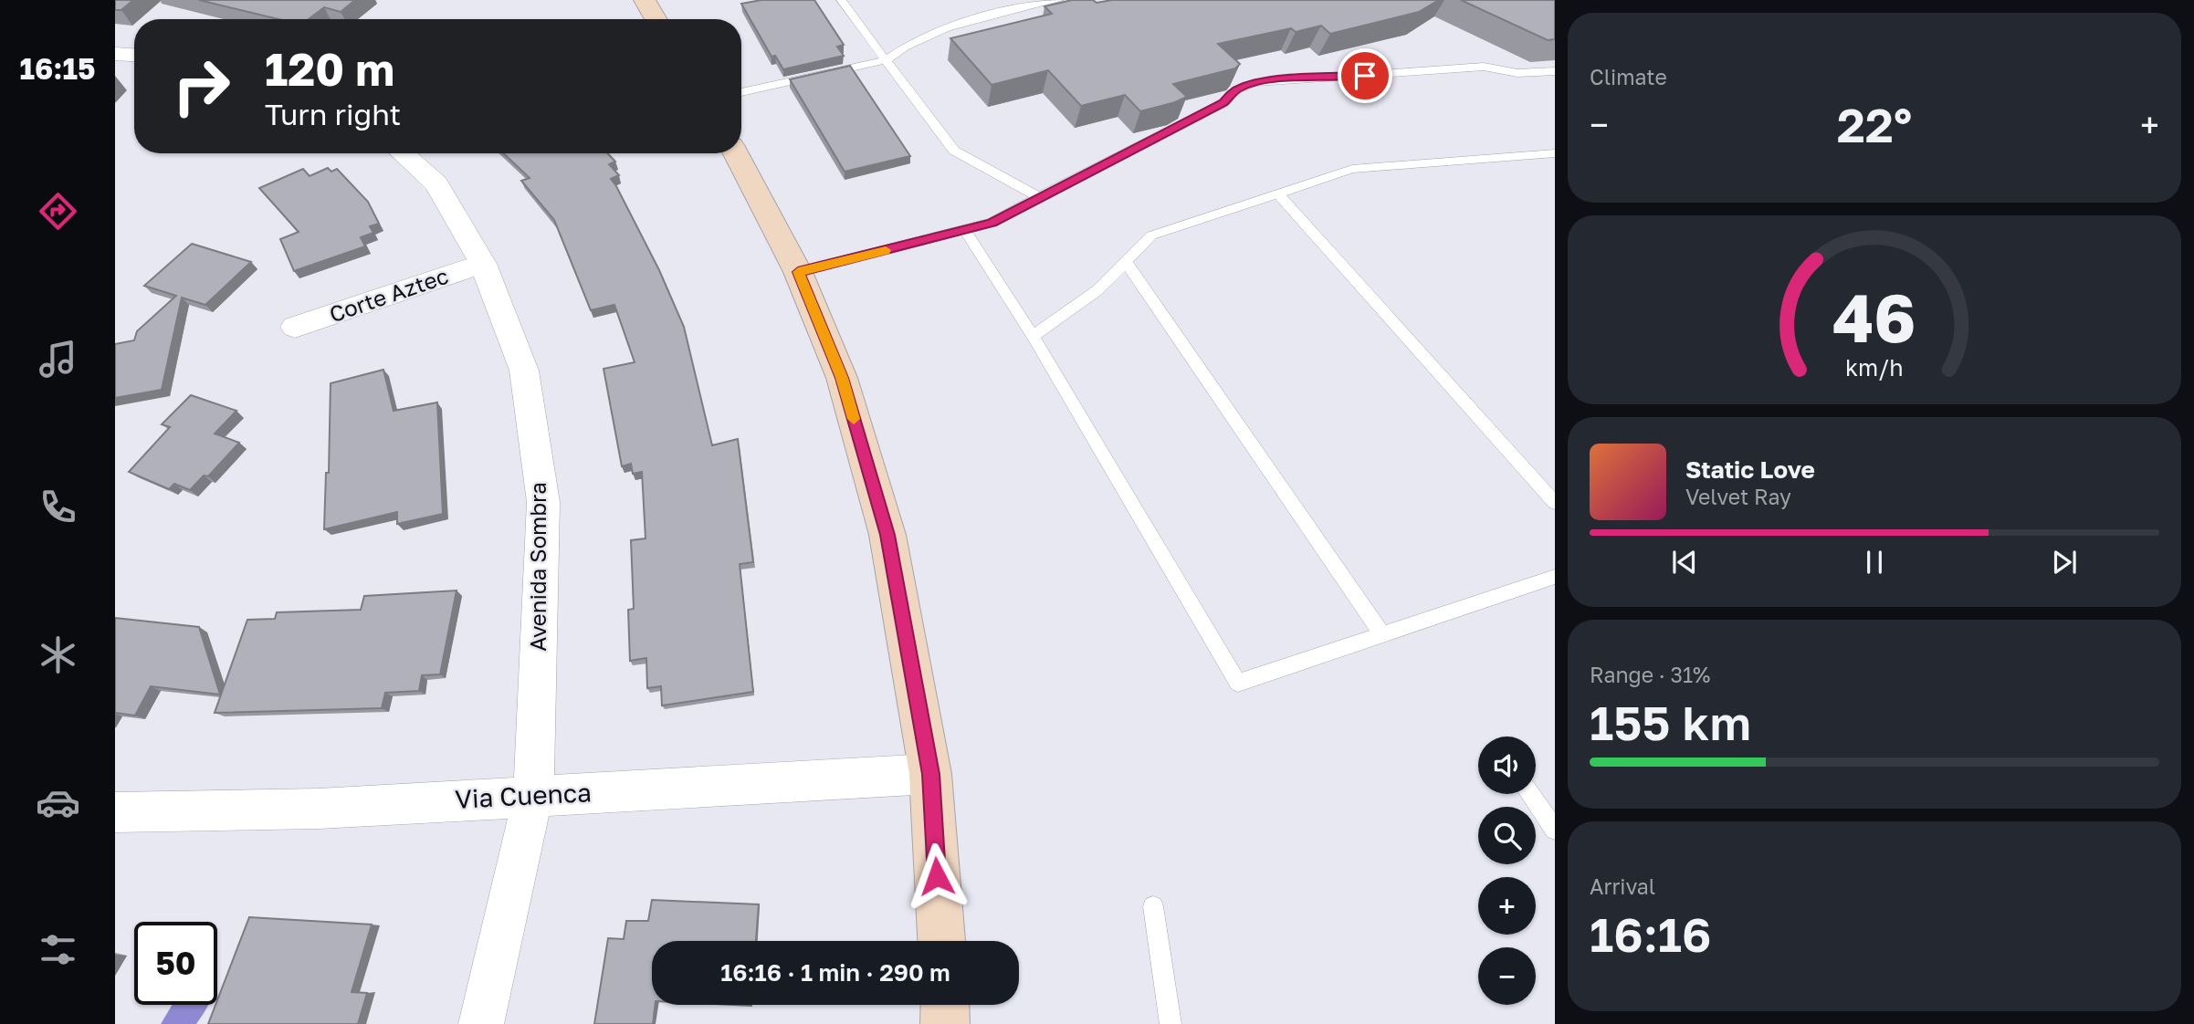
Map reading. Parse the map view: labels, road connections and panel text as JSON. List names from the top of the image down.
{
  "streets": {
    "street": ["Corte Aztec", "Avenida Sombra", "Via Cuenca"]
  },
  "crossings": [
    ["Corte Aztec", "Avenida Sombra"],
    ["Avenida Sombra", "Via Cuenca"]
  ],
  "page": {
    "tabs": "16:15",
    "tile": [
      "Climate",
      ["Range · 31%", "155 km"],
      ["Arrival", "16:16"]
    ],
    "turn": ["120 m", "Turn right"],
    "heat": ["−", "22°", "+"],
    "song": ["Static Love", "Velvet Ray"],
    "map_buttons": ["+", "−"],
    "limit": "50",
    "trip": "16:16 · 1 min · 290 m",
    "gauge": ["46", "km/h"]
  }
}
